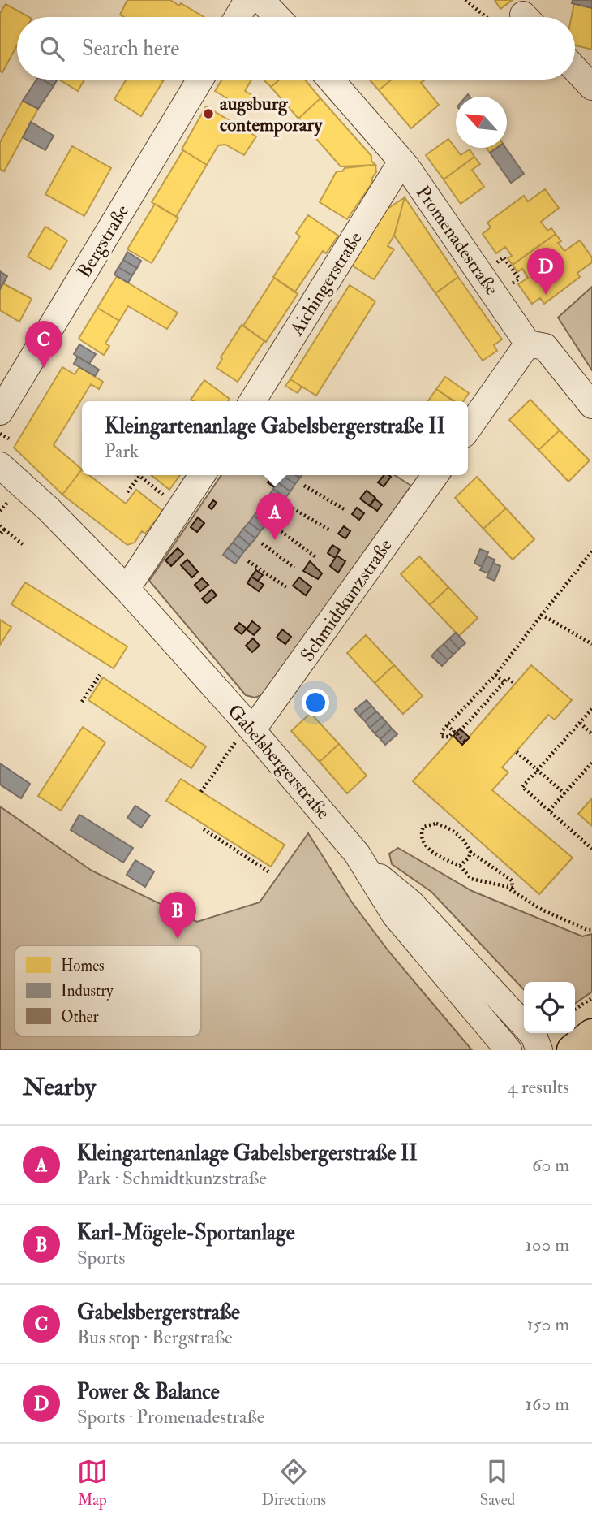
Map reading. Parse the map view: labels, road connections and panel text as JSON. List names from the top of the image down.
{
  "streets": {
    "street": [
      "Promenadestraße",
      "Bergstraße",
      "Aichingerstraße",
      "Schmidtkunzstraße",
      "Gabelsbergerstraße"
    ]
  },
  "crossings": [
    ["Promenadestraße", "Aichingerstraße"],
    ["Schmidtkunzstraße", "Gabelsbergerstraße"]
  ],
  "places": ["augsburg contemporary"],
  "legend": ["Homes", "Industry", "Other"],
  "north": "top left",
  "page": {
    "search": "Search here",
    "pins": [
      "D",
      "C",
      "A",
      "B"
    ],
    "popup": ["Kleingartenanlage Gabelsbergerstraße II", "Park"],
    "heading": ["Nearby", "4 results"],
    "list": [
      {
        "mark": "A",
        "name": "Kleingartenanlage Gabelsbergerstraße II",
        "note": "Park · Schmidtkunzstraße",
        "value": "60 m"
      },
      {
        "mark": "B",
        "name": "Karl-Mögele-Sportanlage",
        "note": "Sports",
        "value": "100 m"
      },
      {
        "mark": "C",
        "name": "Gabelsbergerstraße",
        "note": "Bus stop · Bergstraße",
        "value": "150 m"
      },
      {
        "mark": "D",
        "name": "Power & Balance",
        "note": "Sports · Promenadestraße",
        "value": "160 m"
      }
    ],
    "nav": ["Map", "Directions", "Saved"]
  }
}
